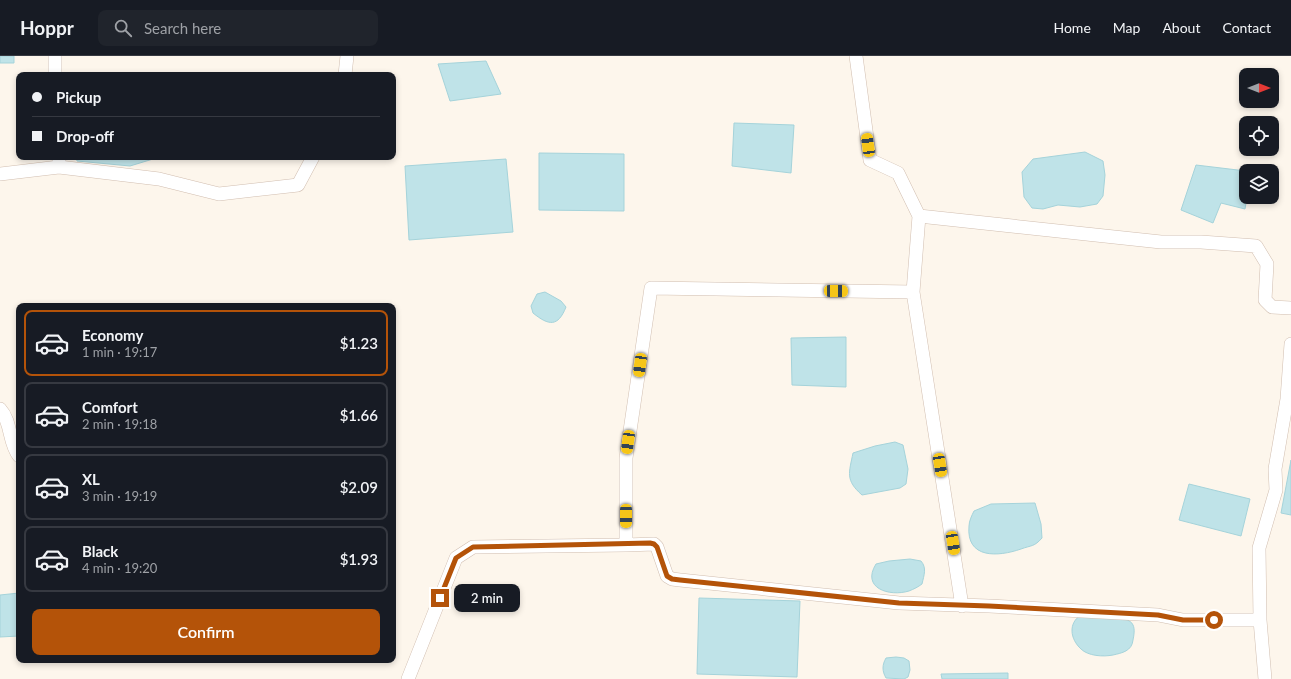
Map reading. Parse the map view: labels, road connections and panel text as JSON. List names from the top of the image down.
{
  "north": "right",
  "page": {
    "header": "Hoppr",
    "search": "Search here",
    "nav": [
      "Home",
      "Map",
      "About",
      "Contact"
    ],
    "banner": ["Pickup", "Drop-off"],
    "list": [
      {
        "name": "Economy",
        "note": "1 min · 19:17",
        "value": "$1.23"
      },
      {
        "name": "Comfort",
        "note": "2 min · 19:18",
        "value": "$1.66"
      },
      {
        "name": "XL",
        "note": "3 min · 19:19",
        "value": "$2.09"
      },
      {
        "name": "Black",
        "note": "4 min · 19:20",
        "value": "$1.93"
      }
    ],
    "bubble": "2 min",
    "buttons": "Confirm"
  }
}
